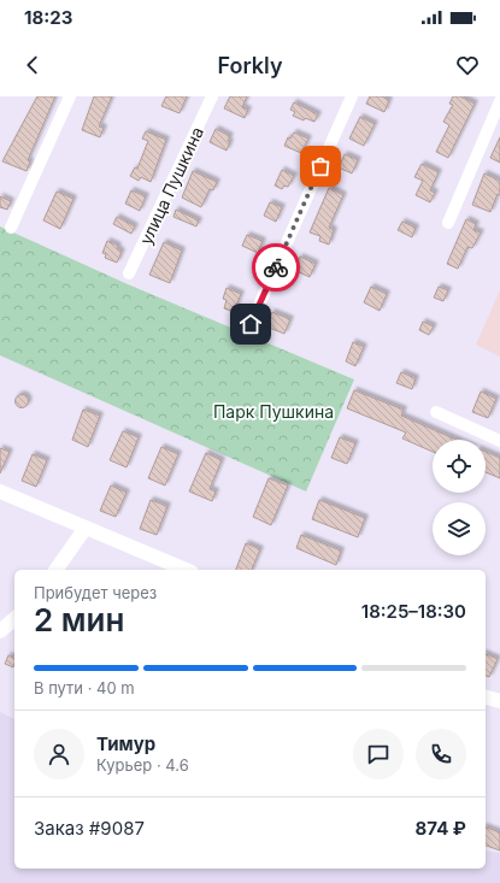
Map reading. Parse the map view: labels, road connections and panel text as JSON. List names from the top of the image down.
{
  "streets": {
    "street": ["улица Пушкина"]
  },
  "parks": ["Парк Пушкина"],
  "page": {
    "status": "18:23",
    "header": "Forkly",
    "heading": ["2 мин", "Прибудет через", "18:25–18:30"],
    "panel": [
      "Тимур",
      "Курьер · 4.6",
      "Заказ #9087",
      "874 ₽"
    ],
    "bar": "В пути · 40 m"
  }
}
